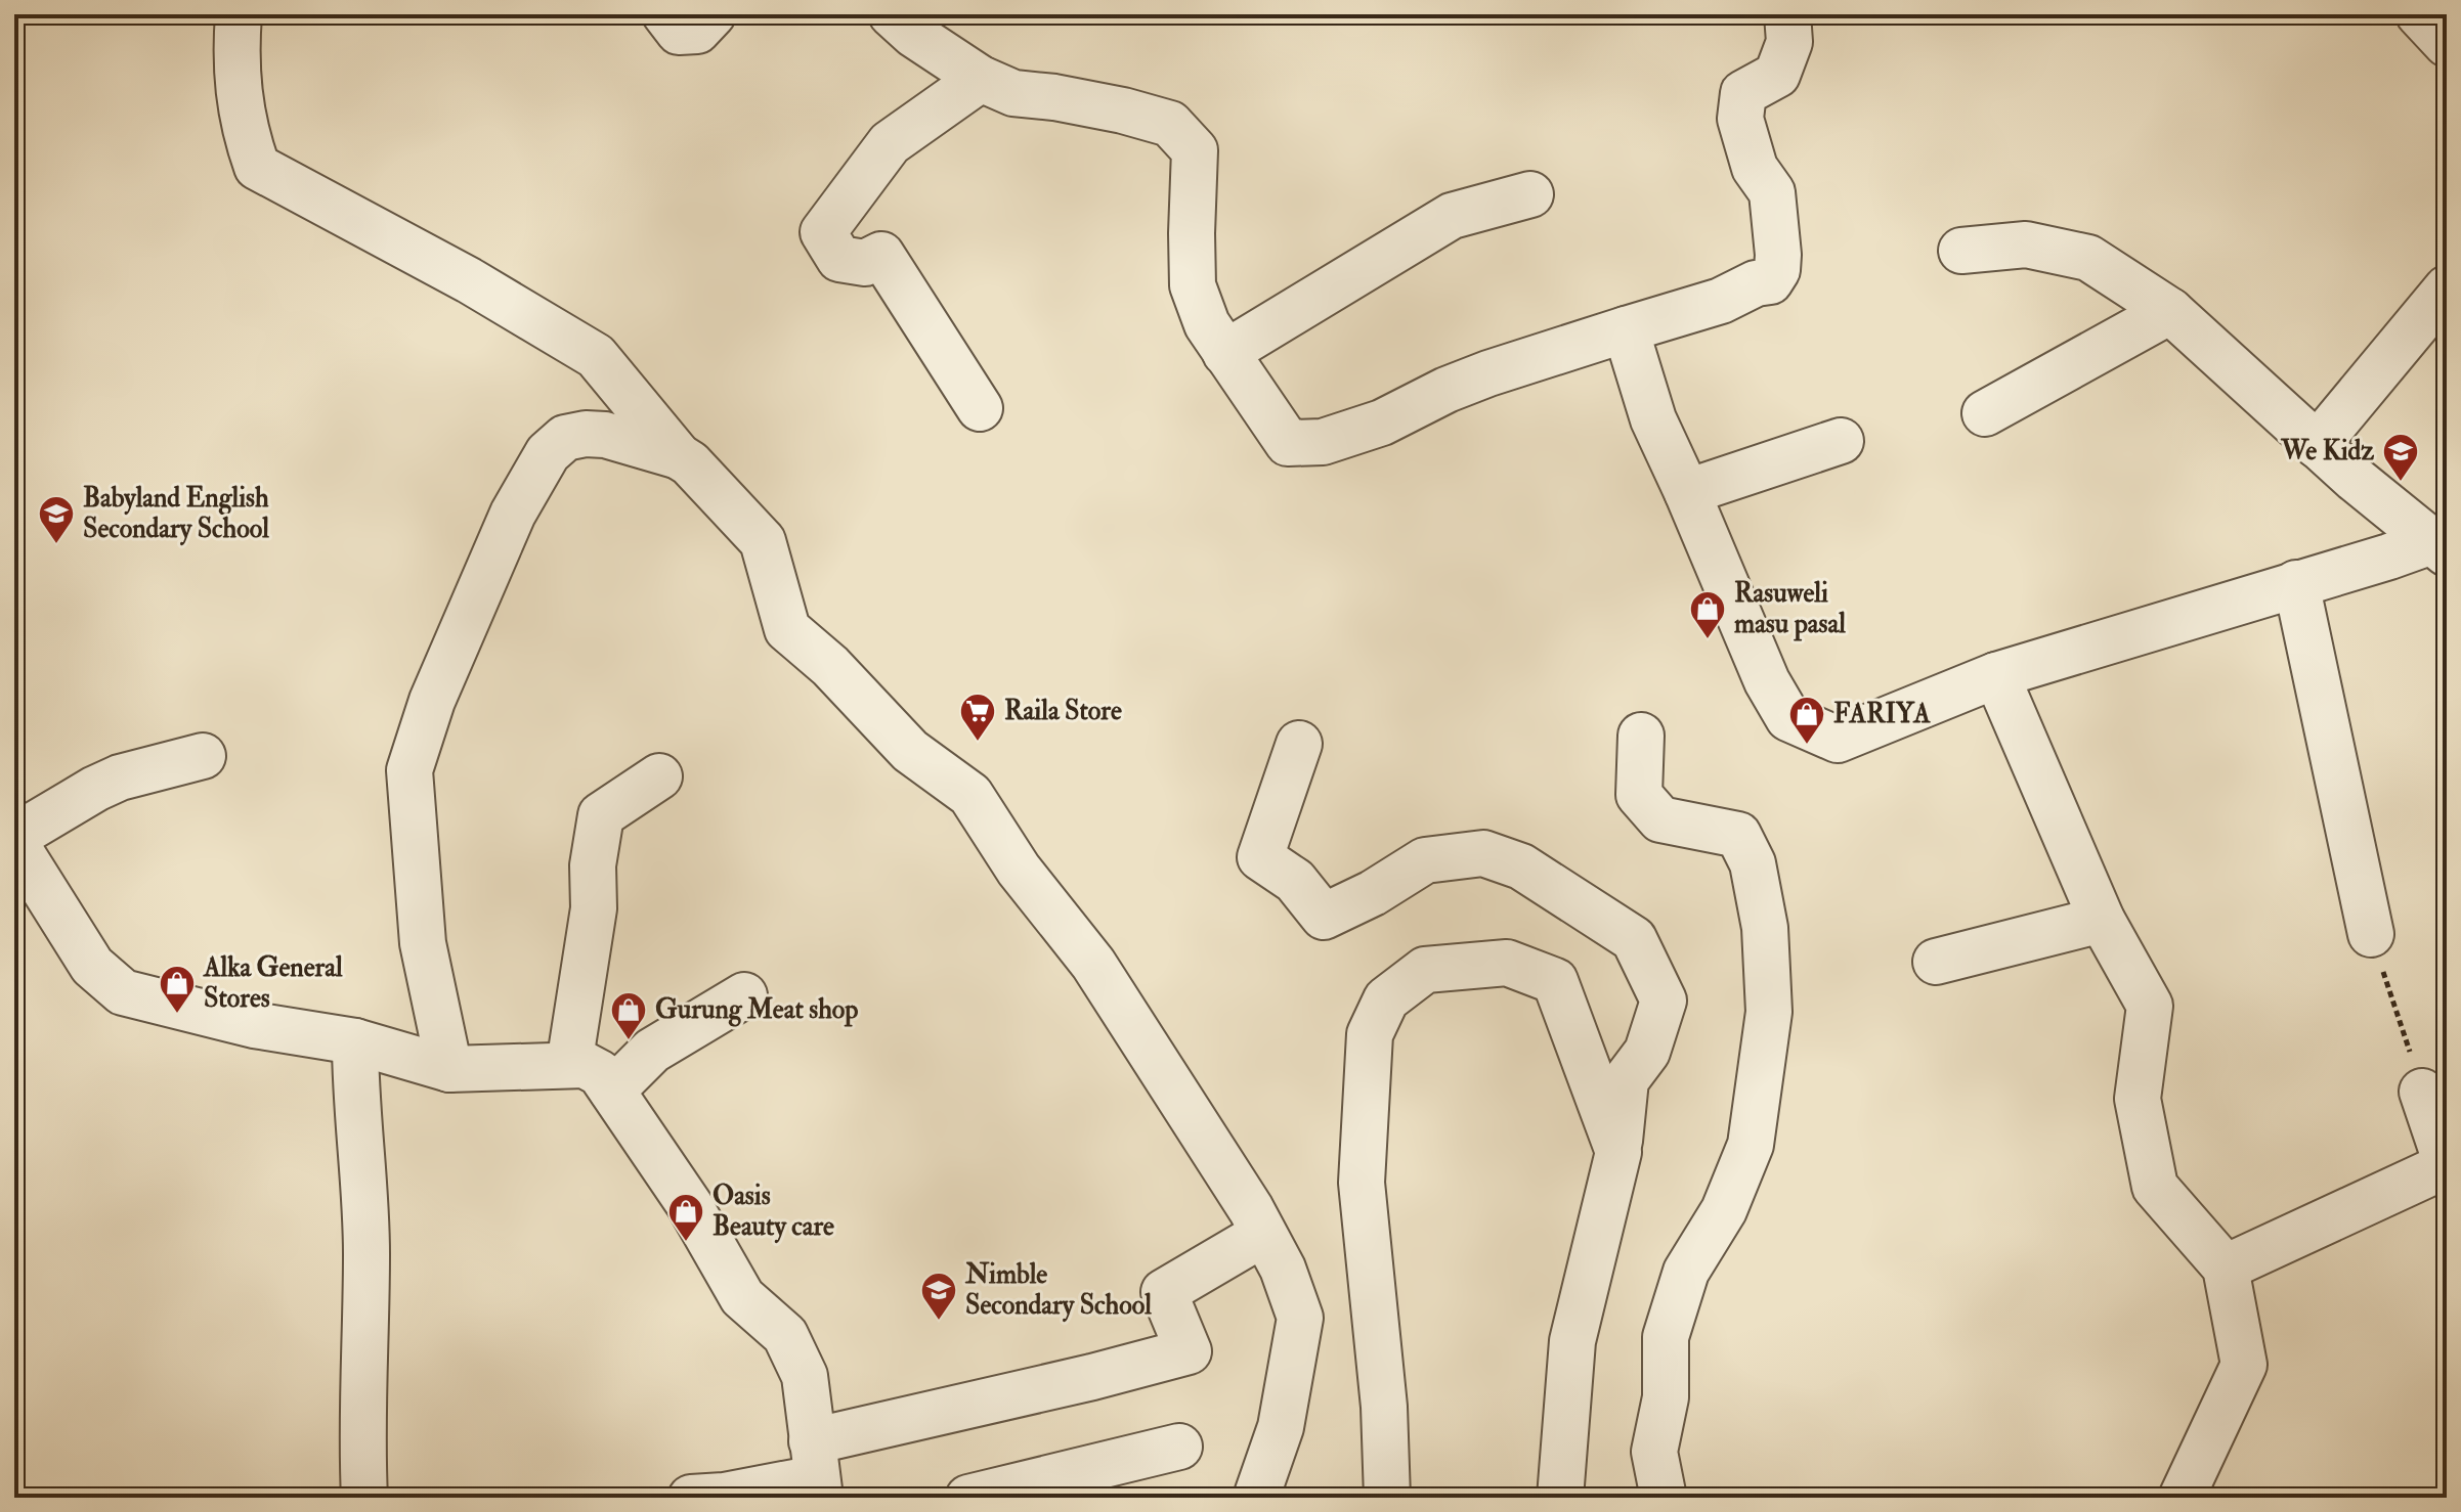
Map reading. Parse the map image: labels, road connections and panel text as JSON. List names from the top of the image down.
{
  "places": {
    "school or university": ["We Kidz", "Babyland English Secondary School", "Nimble Secondary School"],
    "shop": [
      "Rasuweli masu pasal",
      "FARIYA",
      "Alka General Stores",
      "Gurung Meat shop",
      "Oasis Beauty care"
    ],
    "supermarket": ["Raila Store"]
  }
}
